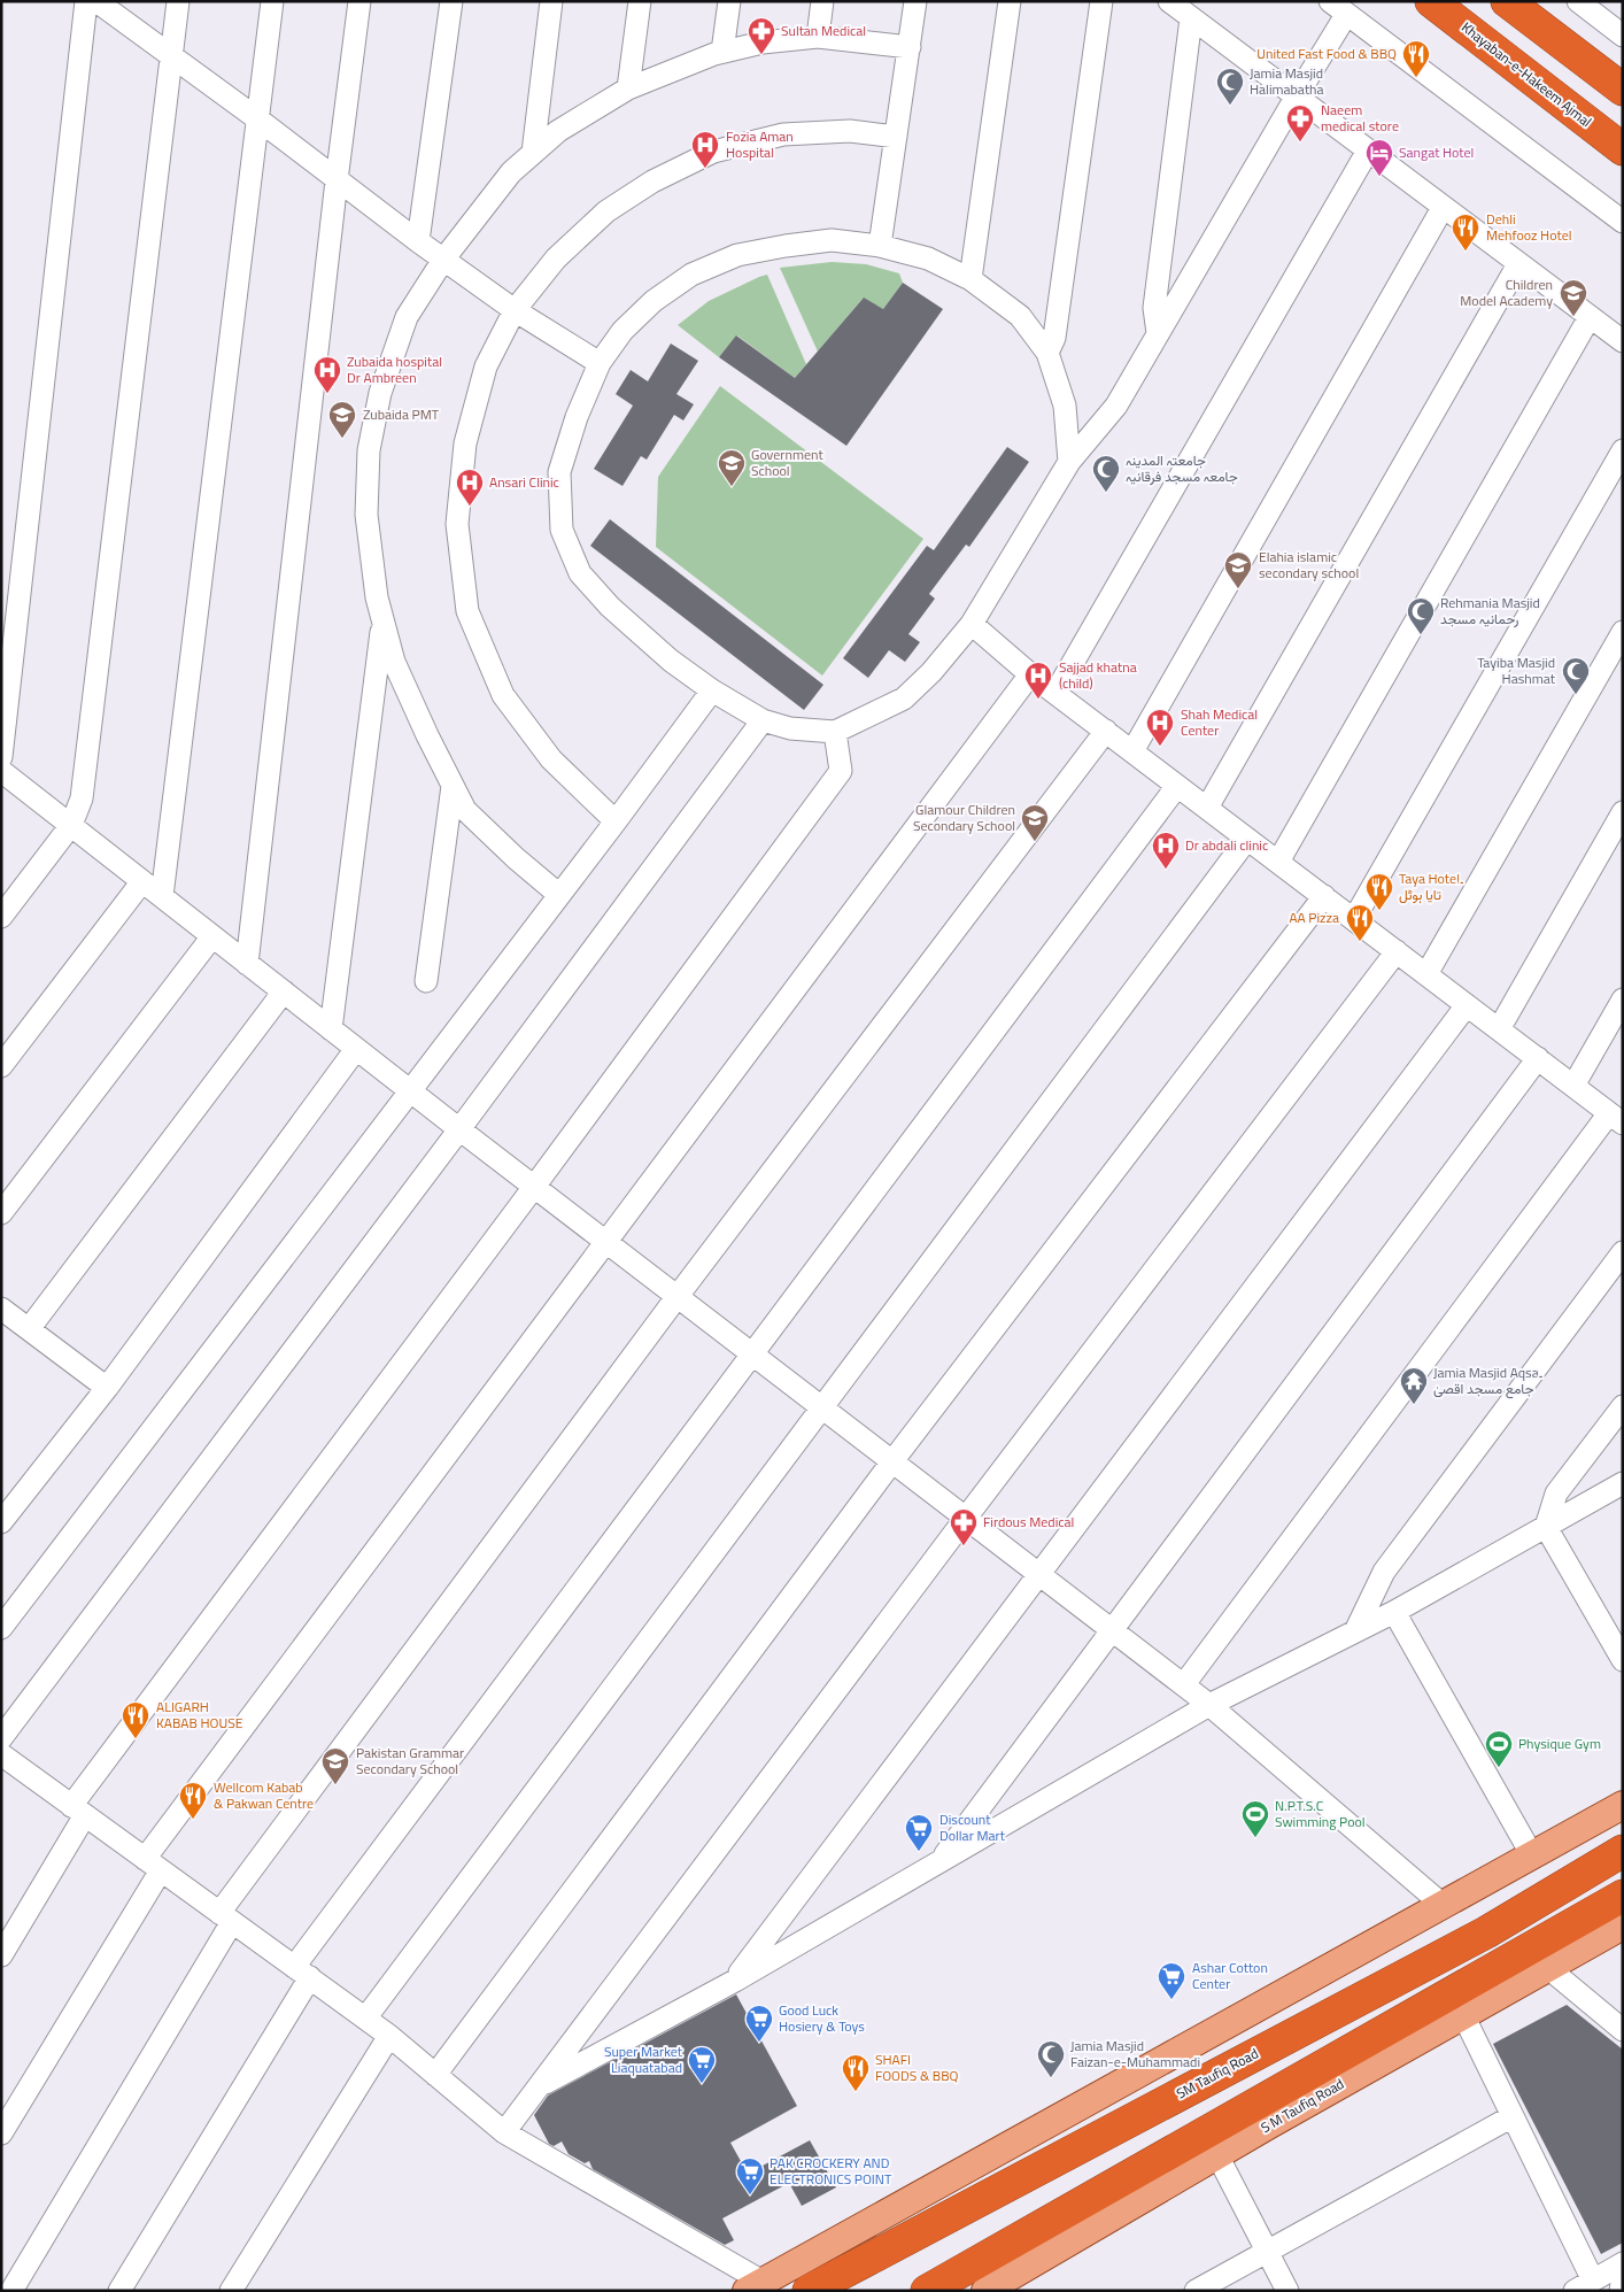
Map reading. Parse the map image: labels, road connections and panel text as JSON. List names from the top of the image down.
{
  "streets": {
    "highway": ["Khayaban-e-Hakeem Ajmal", "SM Taufiq Road"],
    "main road": ["S M Taufiq Road"]
  },
  "places": {
    "pharmacy": ["Sultan Medical", "Naeem medical store", "Firdous Medical"],
    "restaurant": [
      "United Fast Food & BBQ",
      "Dehli Mehfooz Hotel",
      "Taya Hotel۔ تایا ہوٹل",
      "AA Pizza",
      "ALIGARH KABAB HOUSE",
      "Wellcom Kabab & Pakwan Centre",
      "SHAFI FOODS & BBQ"
    ],
    "mosque": [
      "Jamia Masjid Halimabatha",
      "جامعتہ المدینہ جامعہ مسجد فرقانیہ",
      "Rehmania Masjid رحمانیہ مسجد",
      "Tayiba Masjid Hashmat",
      "Jamia Masjid Faizan-e-Muhammadi"
    ],
    "hospital": [
      "Fozia Aman Hospital",
      "Zubaida hospital Dr Ambreen",
      "Ansari Clinic",
      "Sajjad khatna (child)",
      "Shah Medical Center",
      "Dr abdali clinic"
    ],
    "hotel": ["Sangat Hotel"],
    "school or university": [
      "Children Model Academy",
      "Zubaida PMT",
      "Government School",
      "Elahia islamic secondary school",
      "Glamour Children Secondary School",
      "Pakistan Grammar Secondary School"
    ],
    "temple": ["Jamia Masjid Aqsa۔ جامع مسجد اقصیٰ"],
    "sports": ["Physique Gym", "N.P.T.S.C Swimming Pool"],
    "supermarket": [
      "Discount Dollar Mart",
      "Ashar Cotton Center",
      "Good Luck Hosiery & Toys",
      "Super Market Liaquatabad",
      "PAK CROCKERY AND ELECTRONICS POINT"
    ]
  }
}
